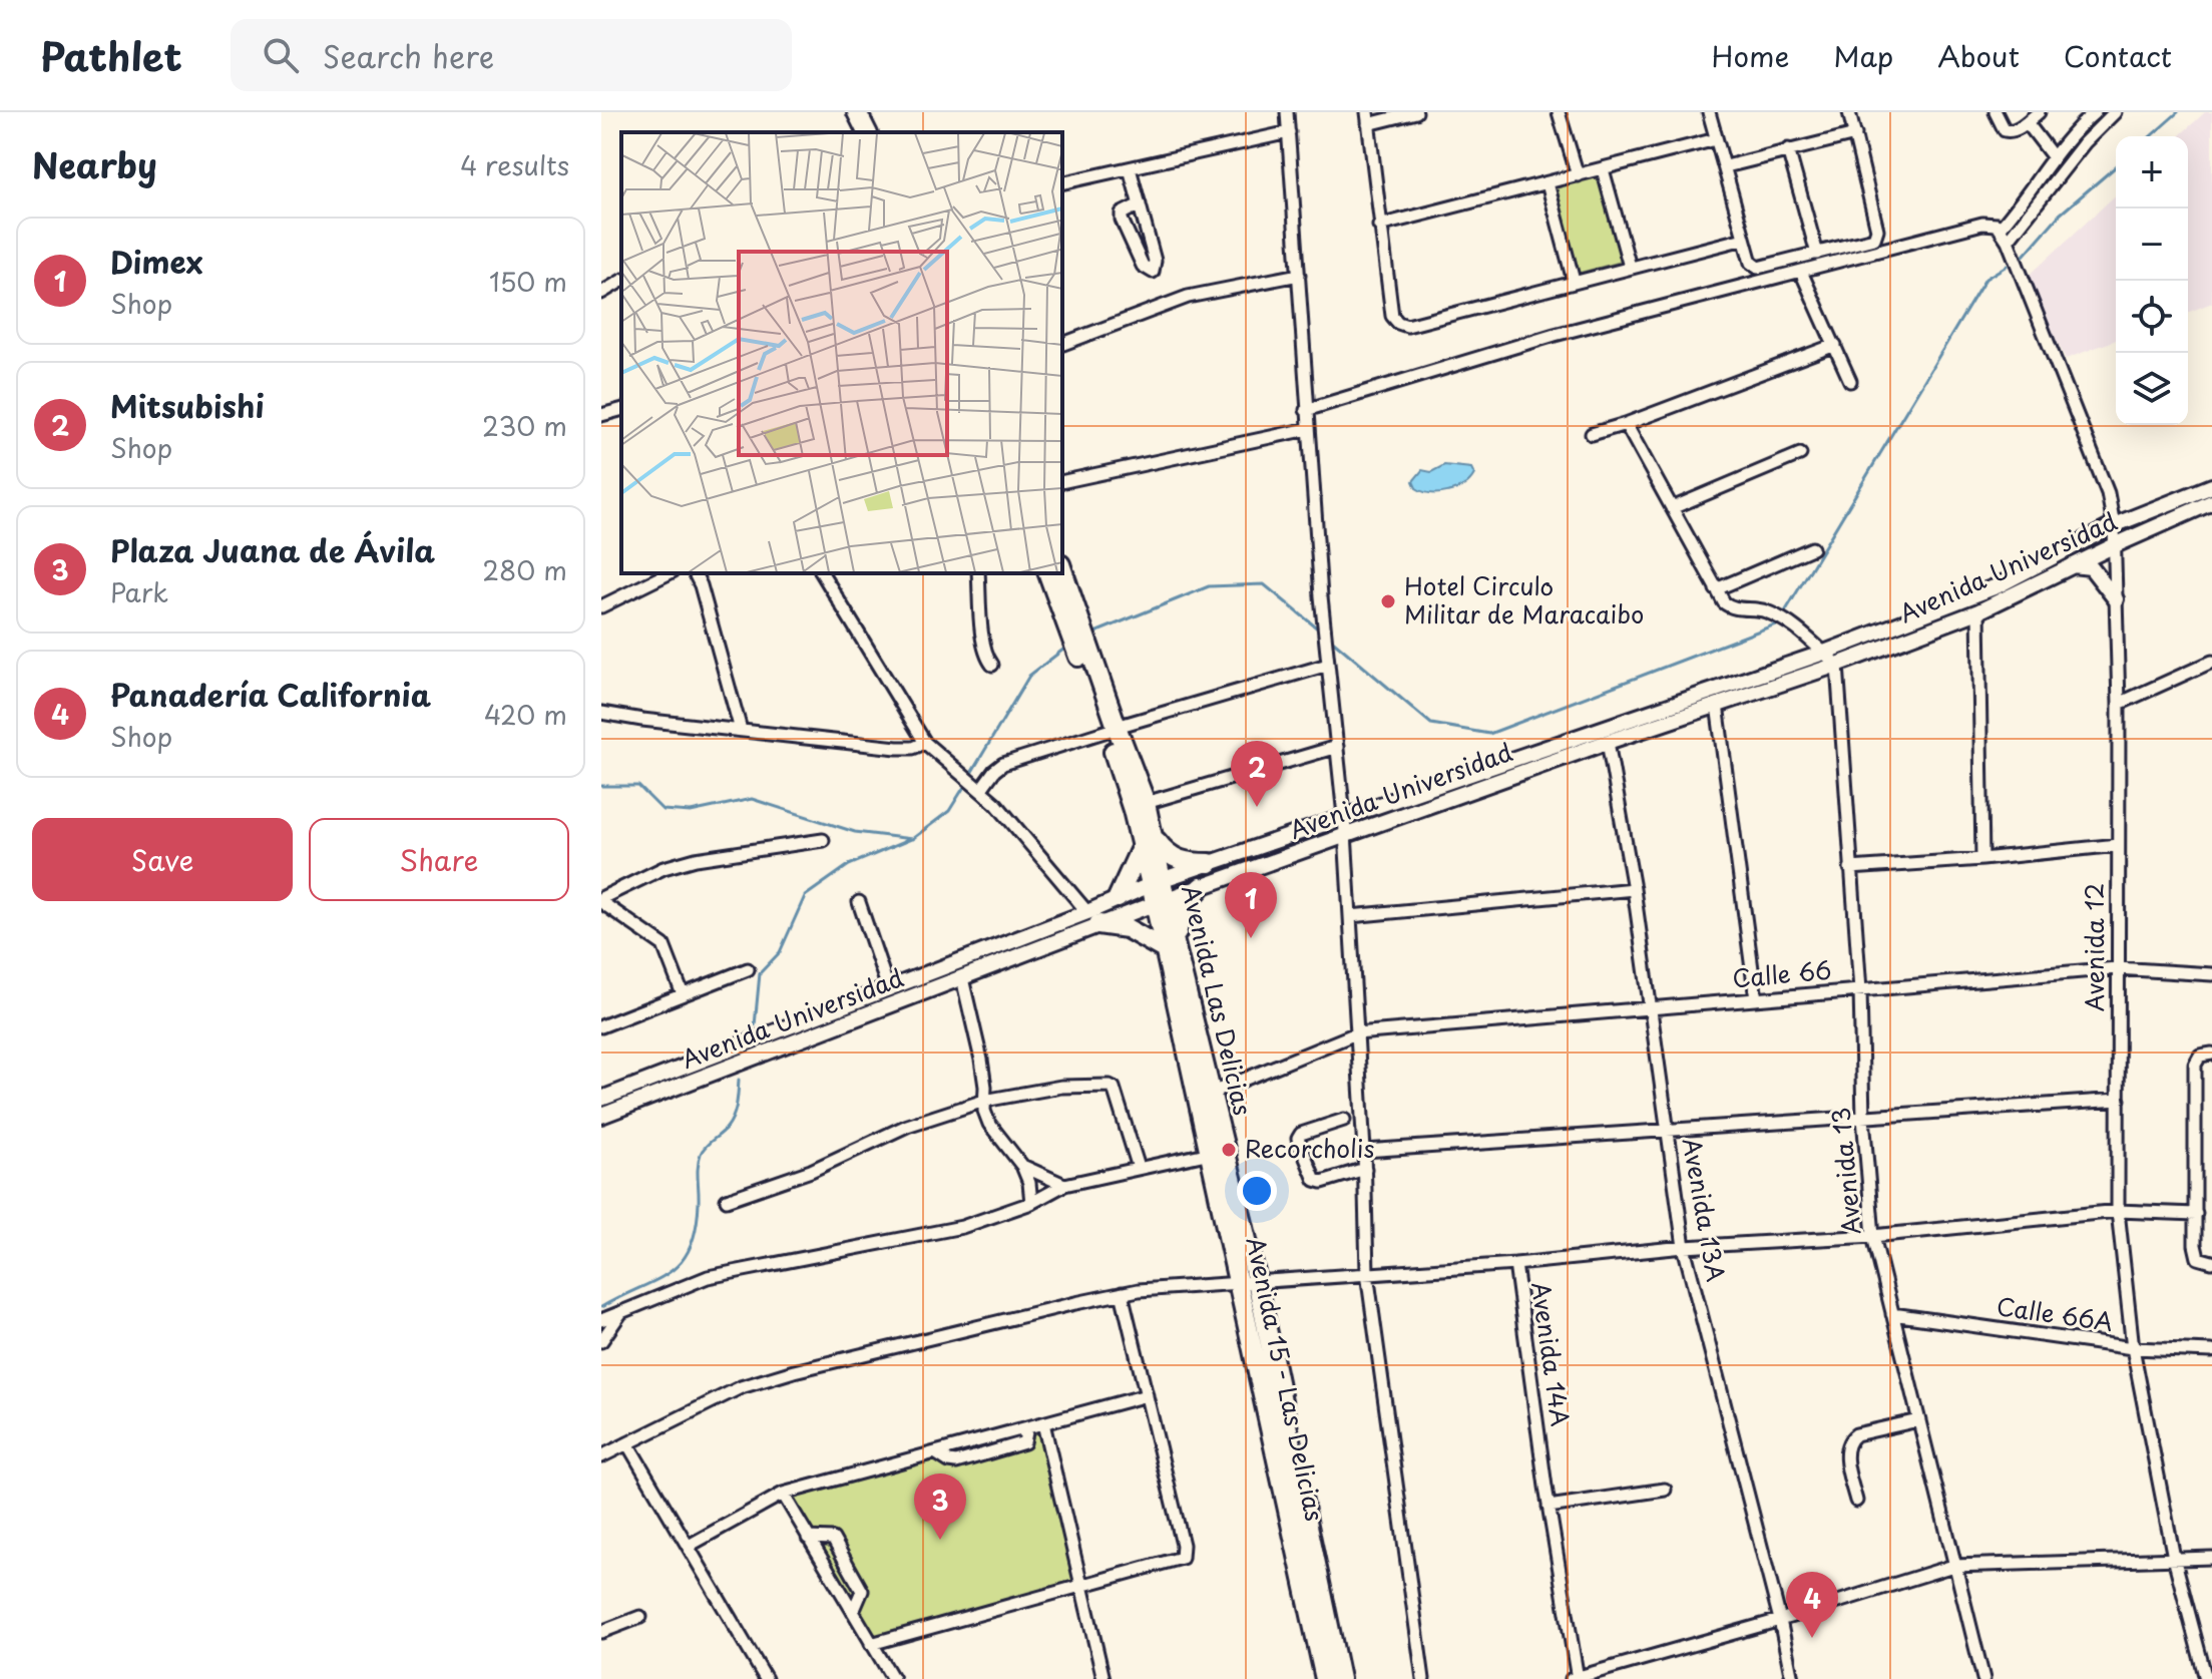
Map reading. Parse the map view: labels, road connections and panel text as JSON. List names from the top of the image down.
{
  "streets": {
    "main road": ["Avenida Las Delicias", "Avenida 15 - Las Delicias"],
    "street": [
      "Avenida Universidad",
      "Avenida 12",
      "Calle 66",
      "Avenida 13",
      "Avenida 13A",
      "Calle 66A",
      "Avenida 14A"
    ]
  },
  "crossings": [
    ["Avenida Universidad", "Avenida 12"],
    ["Avenida Universidad", "Avenida Las Delicias"],
    ["Avenida Universidad", "Avenida 13"],
    ["Avenida Universidad", "Avenida 13A"],
    ["Avenida 12", "Calle 66"],
    ["Avenida 12", "Calle 66A"],
    ["Calle 66", "Avenida Las Delicias"],
    ["Calle 66", "Avenida 13"],
    ["Calle 66", "Avenida 13A"],
    ["Avenida Las Delicias", "Avenida 14A"],
    ["Avenida Las Delicias", "Avenida 15 - Las Delicias"],
    ["Avenida 13", "Calle 66A"],
    ["Avenida 14A", "Avenida 15 - Las Delicias"]
  ],
  "places": ["Hotel Circulo Militar de Maracaibo", "Recorcholis"],
  "page": {
    "header": "Pathlet",
    "search": "Search here",
    "nav": [
      "Home",
      "Map",
      "About",
      "Contact"
    ],
    "heading": ["Nearby", "4 results"],
    "map_buttons": ["+", "−"],
    "list": [
      {
        "mark": "1",
        "name": "Dimex",
        "note": "Shop",
        "value": "150 m"
      },
      {
        "mark": "2",
        "name": "Mitsubishi",
        "note": "Shop",
        "value": "230 m"
      },
      {
        "mark": "3",
        "name": "Plaza Juana de Ávila",
        "note": "Park",
        "value": "280 m"
      },
      {
        "mark": "4",
        "name": "Panadería California",
        "note": "Shop",
        "value": "420 m"
      }
    ],
    "pins": [
      "2",
      "1",
      "3",
      "4"
    ],
    "buttons": ["Save", "Share"]
  }
}
